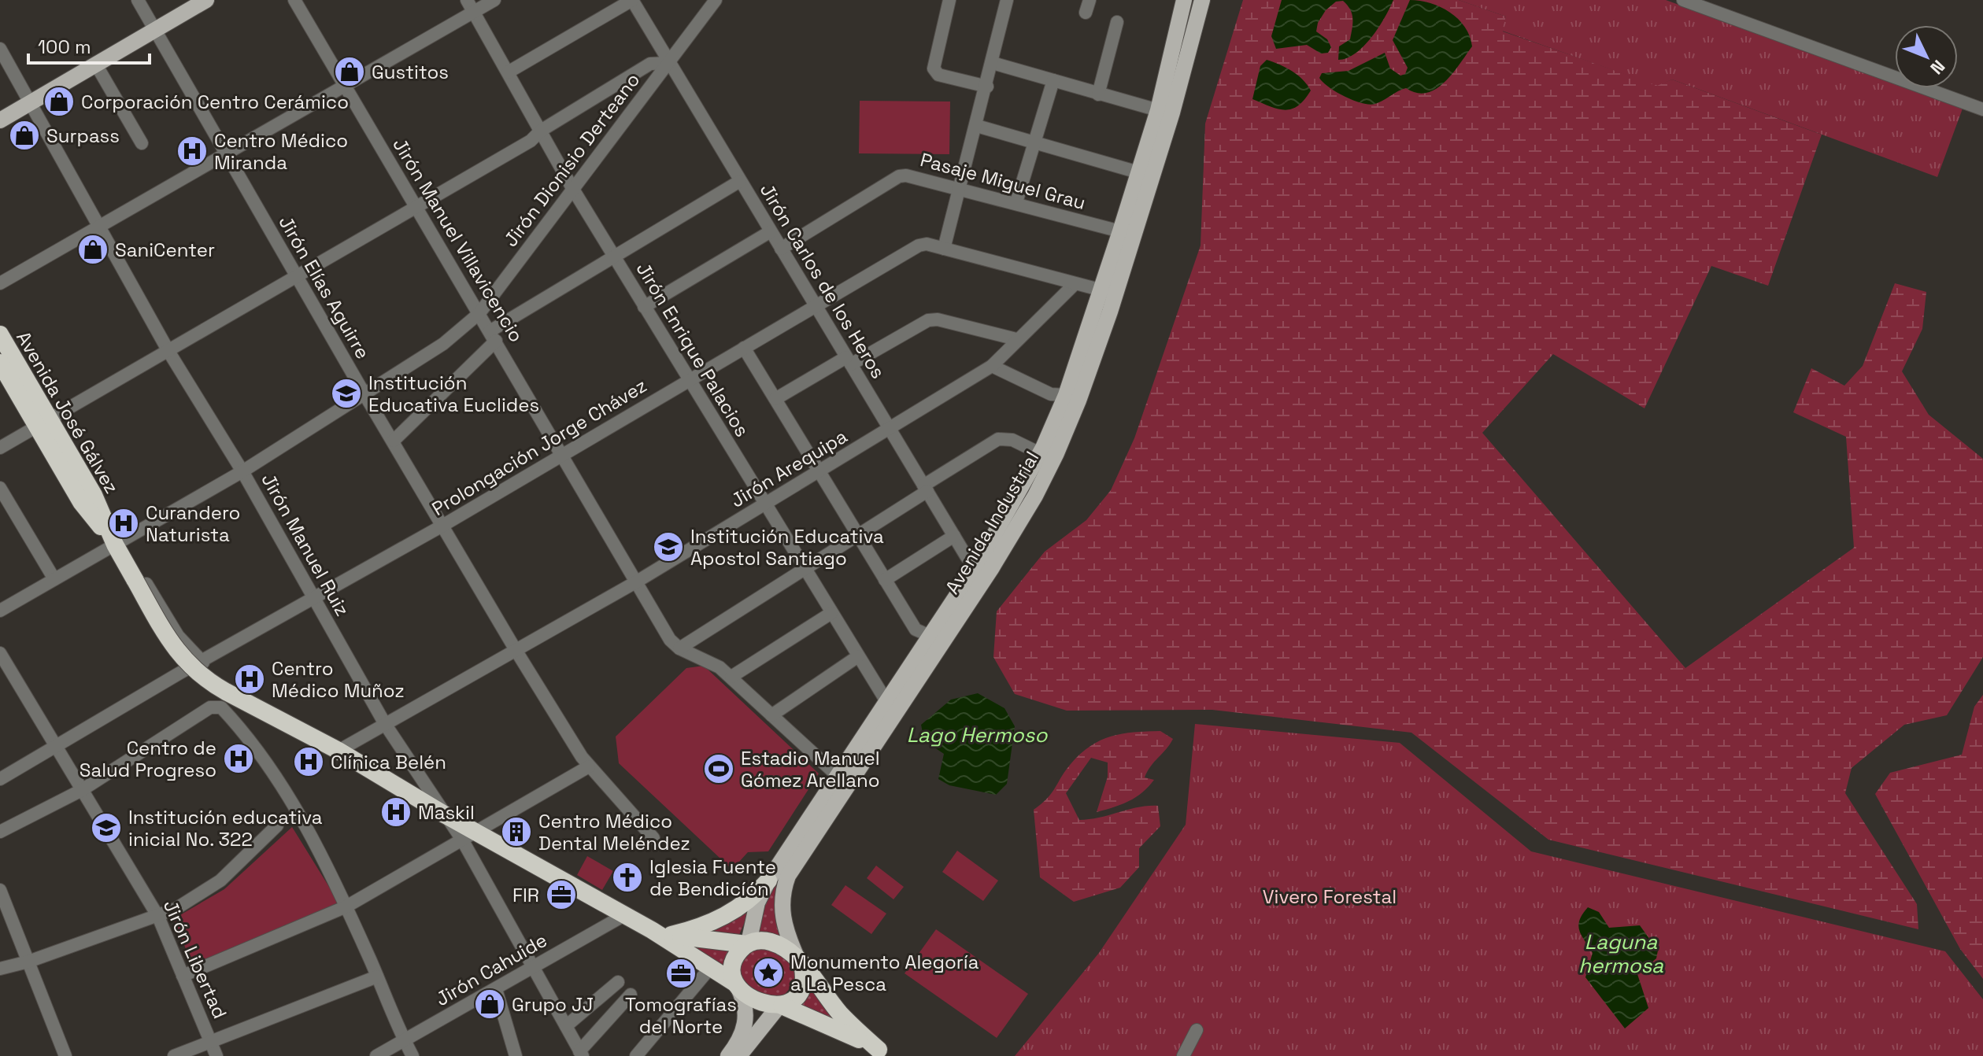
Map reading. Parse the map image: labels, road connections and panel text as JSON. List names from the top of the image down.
{
  "streets": {
    "highway": ["Avenida José Gálvez"],
    "main road": ["Avenida Industrial"],
    "street": [
      "Jirón Dionisio Derteano",
      "Pasaje Miguel Grau",
      "Jirón Manuel Villavicencio",
      "Jirón Carlos de los Heros",
      "Jirón Elías Aguirre",
      "Jirón Enrique Palacios",
      "Prolongación Jorge Chávez",
      "Jirón Arequipa",
      "Jirón Manuel Ruiz",
      "Jirón Libertad",
      "Jirón Cahuide"
    ]
  },
  "crossings": [
    ["Jirón Dionisio Derteano", "Jirón Manuel Villavicencio"],
    ["Jirón Dionisio Derteano", "Jirón Carlos de los Heros"],
    ["Jirón Dionisio Derteano", "Jirón Elías Aguirre"],
    ["Jirón Dionisio Derteano", "Jirón Enrique Palacios"],
    ["Jirón Dionisio Derteano", "Avenida José Gálvez"],
    ["Jirón Dionisio Derteano", "Jirón Manuel Ruiz"],
    ["Pasaje Miguel Grau", "Jirón Carlos de los Heros"],
    ["Pasaje Miguel Grau", "Avenida Industrial"],
    ["Jirón Manuel Villavicencio", "Prolongación Jorge Chávez"],
    ["Jirón Manuel Villavicencio", "Jirón Arequipa"],
    ["Jirón Carlos de los Heros", "Prolongación Jorge Chávez"],
    ["Jirón Carlos de los Heros", "Jirón Arequipa"],
    ["Jirón Carlos de los Heros", "Avenida Industrial"],
    ["Jirón Elías Aguirre", "Prolongación Jorge Chávez"],
    ["Jirón Elías Aguirre", "Jirón Arequipa"],
    ["Jirón Enrique Palacios", "Prolongación Jorge Chávez"],
    ["Jirón Enrique Palacios", "Jirón Arequipa"],
    ["Jirón Enrique Palacios", "Avenida Industrial"],
    ["Avenida José Gálvez", "Jirón Arequipa"],
    ["Avenida José Gálvez", "Avenida Industrial"],
    ["Avenida José Gálvez", "Jirón Manuel Ruiz"],
    ["Avenida José Gálvez", "Jirón Cahuide"],
    ["Prolongación Jorge Chávez", "Jirón Arequipa"],
    ["Prolongación Jorge Chávez", "Avenida Industrial"],
    ["Prolongación Jorge Chávez", "Jirón Manuel Ruiz"],
    ["Prolongación Jorge Chávez", "Jirón Libertad"],
    ["Jirón Arequipa", "Jirón Manuel Ruiz"],
    ["Jirón Manuel Ruiz", "Jirón Cahuide"]
  ],
  "water": ["Lago Hermoso", "Laguna hermosa"],
  "parks": ["Vivero Forestal"],
  "places": {
    "shop": [
      "Gustitos",
      "Corporación Centro Cerámico",
      "Surpass",
      "SaniCenter",
      "Grupo JJ"
    ],
    "hospital": [
      "Centro Médico Miranda",
      "Curandero Naturista",
      "Centro Médico Muñoz",
      "Centro de Salud Progreso",
      "Clínica Belén",
      "Maskil"
    ],
    "school or university": ["Institución Educativa Euclides", "Institución Educativa Apostol Santiago", "Institución educativa inicial No. 322"],
    "sports": ["Estadio Manuel Gómez Arellano"],
    "building": ["Centro Médico Dental Meléndez"],
    "church": ["Iglesia Fuente de Bendicíón"],
    "office": ["FIR", "Tomografías del Norte"],
    "place": ["Monumento Alegoría a La Pesca"]
  },
  "scale_bar": "100 m",
  "north": "bottom right"
}
